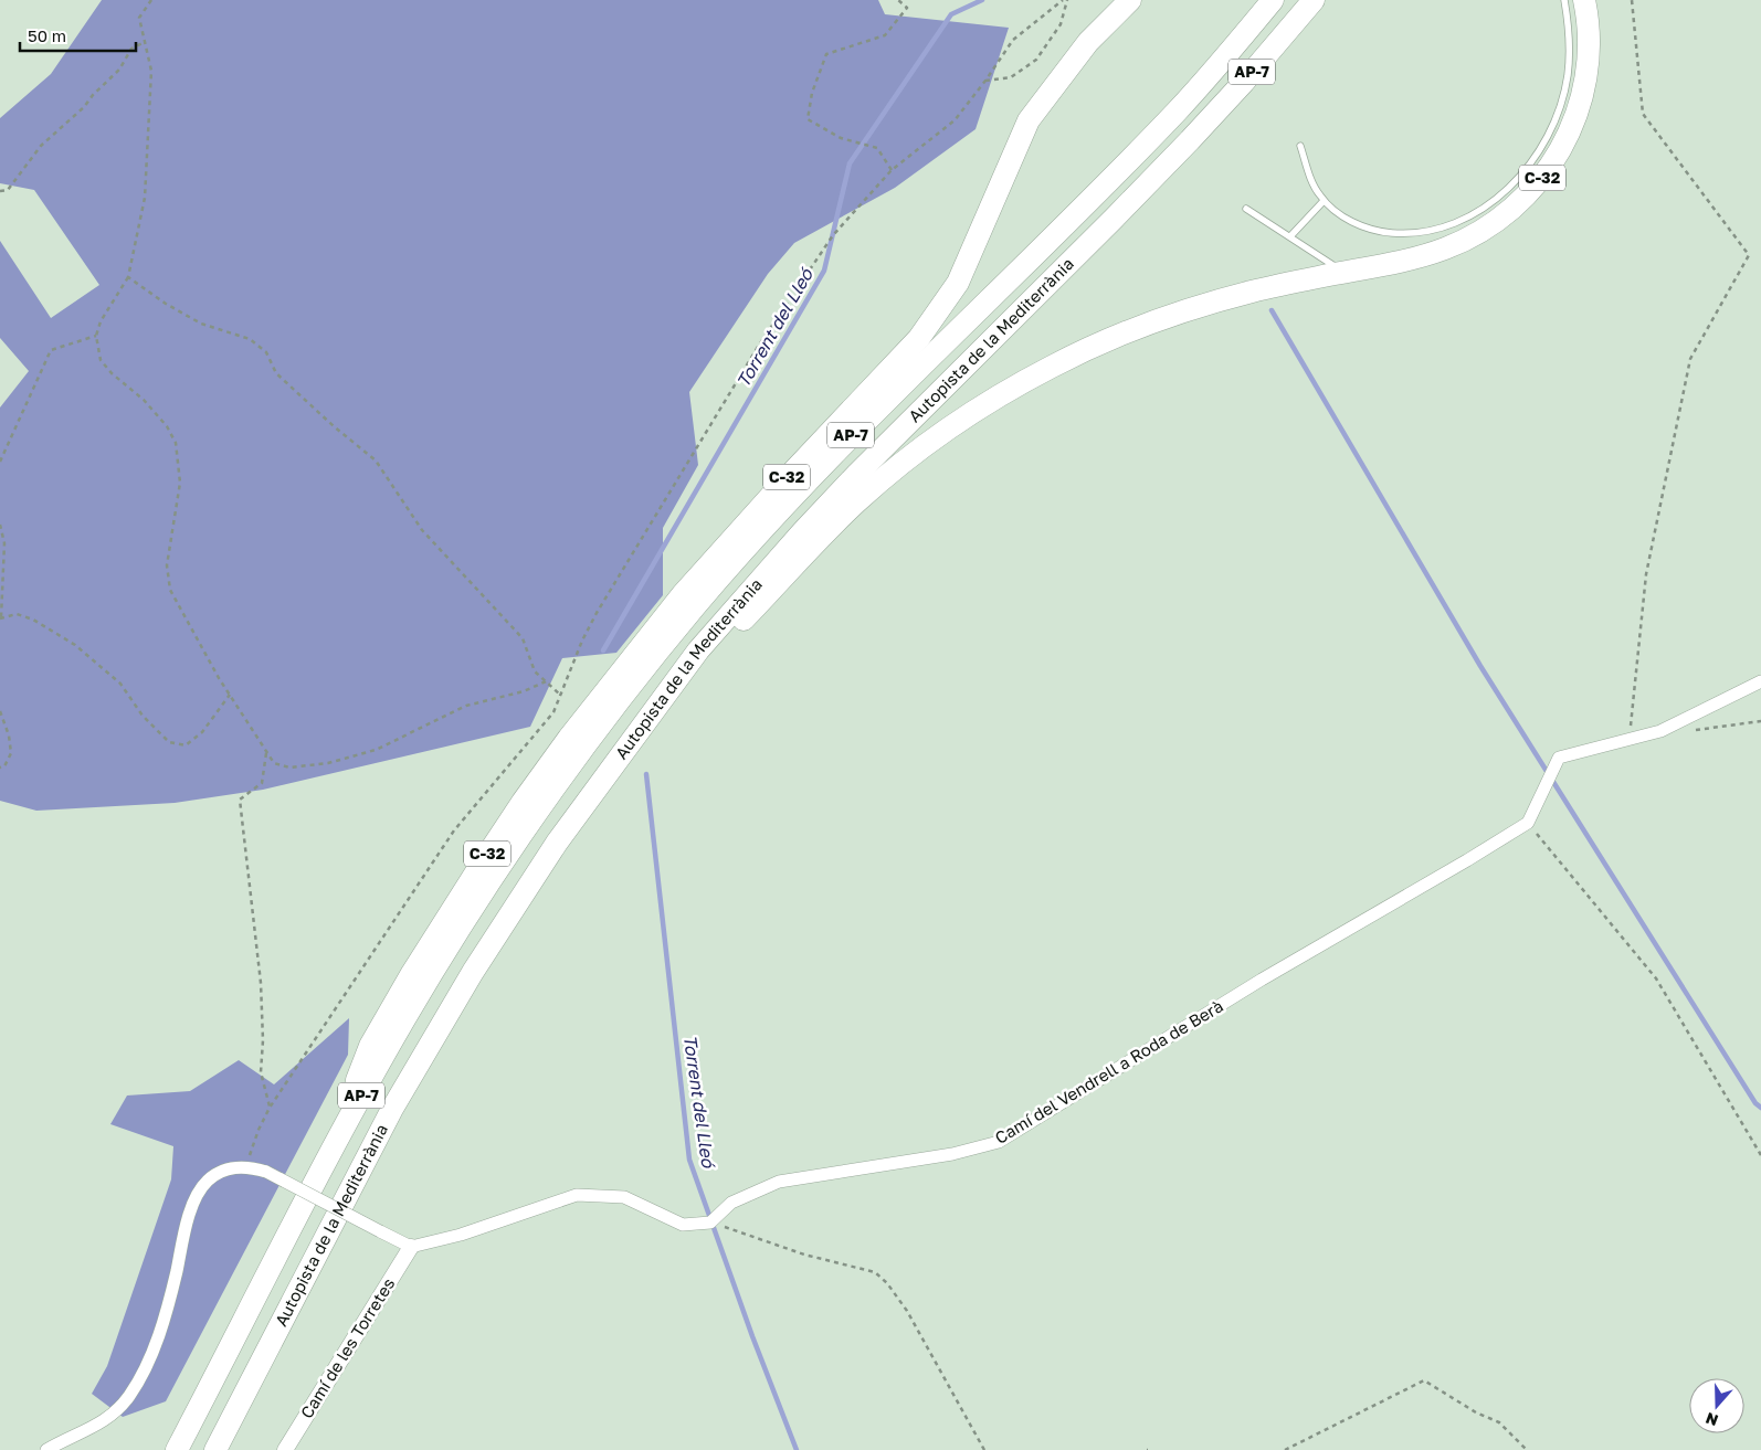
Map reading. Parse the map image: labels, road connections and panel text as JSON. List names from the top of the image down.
{
  "streets": {
    "highway": ["AP-7", "C-32", "Autopista de la Mediterrània"],
    "street": ["Camí del Vendrell a Roda de Berà", "Camí de les Torretes"]
  },
  "crossings": [
    ["C-32", "Autopista de la Mediterrània"]
  ],
  "water": ["Torrent del Lleó"],
  "scale_bar": "50 m",
  "north": "bottom"
}
